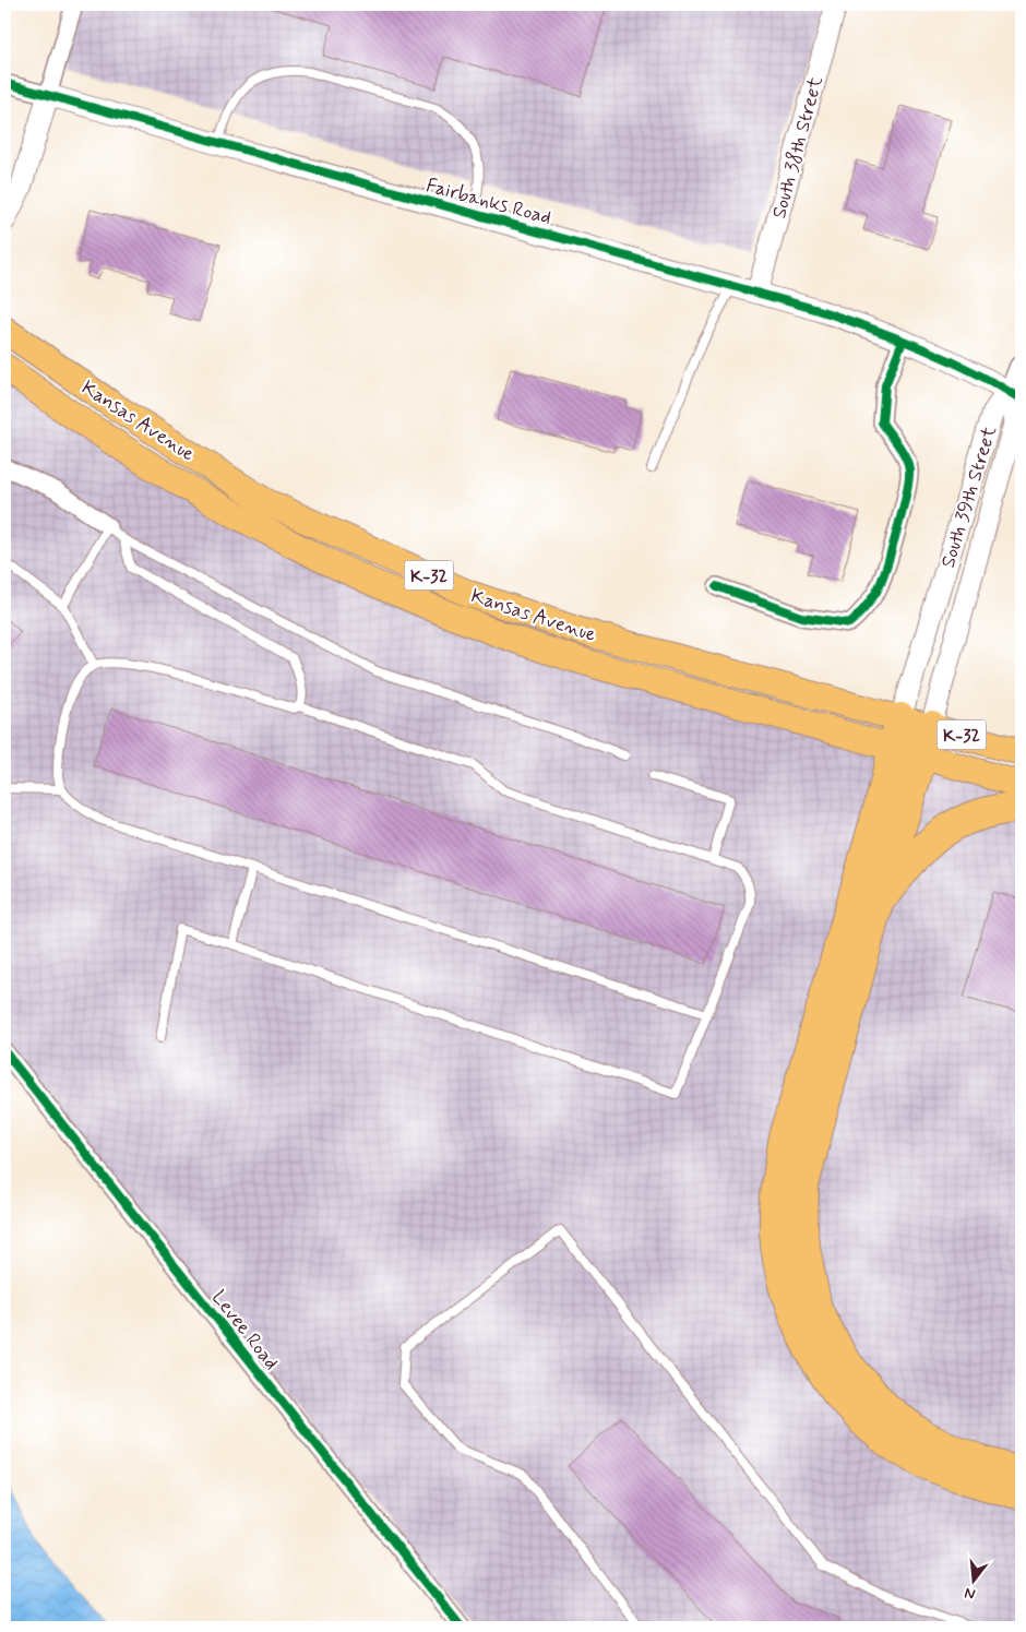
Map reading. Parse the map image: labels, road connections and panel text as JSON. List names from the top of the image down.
{
  "streets": {
    "main road": ["Kansas Avenue", "K-32"],
    "street": [
      "South 38th Street",
      "Fairbanks Road",
      "South 39th Street",
      "Levee Road"
    ]
  },
  "crossings": [
    ["South 38th Street", "Fairbanks Road"],
    ["Fairbanks Road", "South 39th Street"],
    ["Kansas Avenue", "South 39th Street"]
  ],
  "north": "bottom"
}
